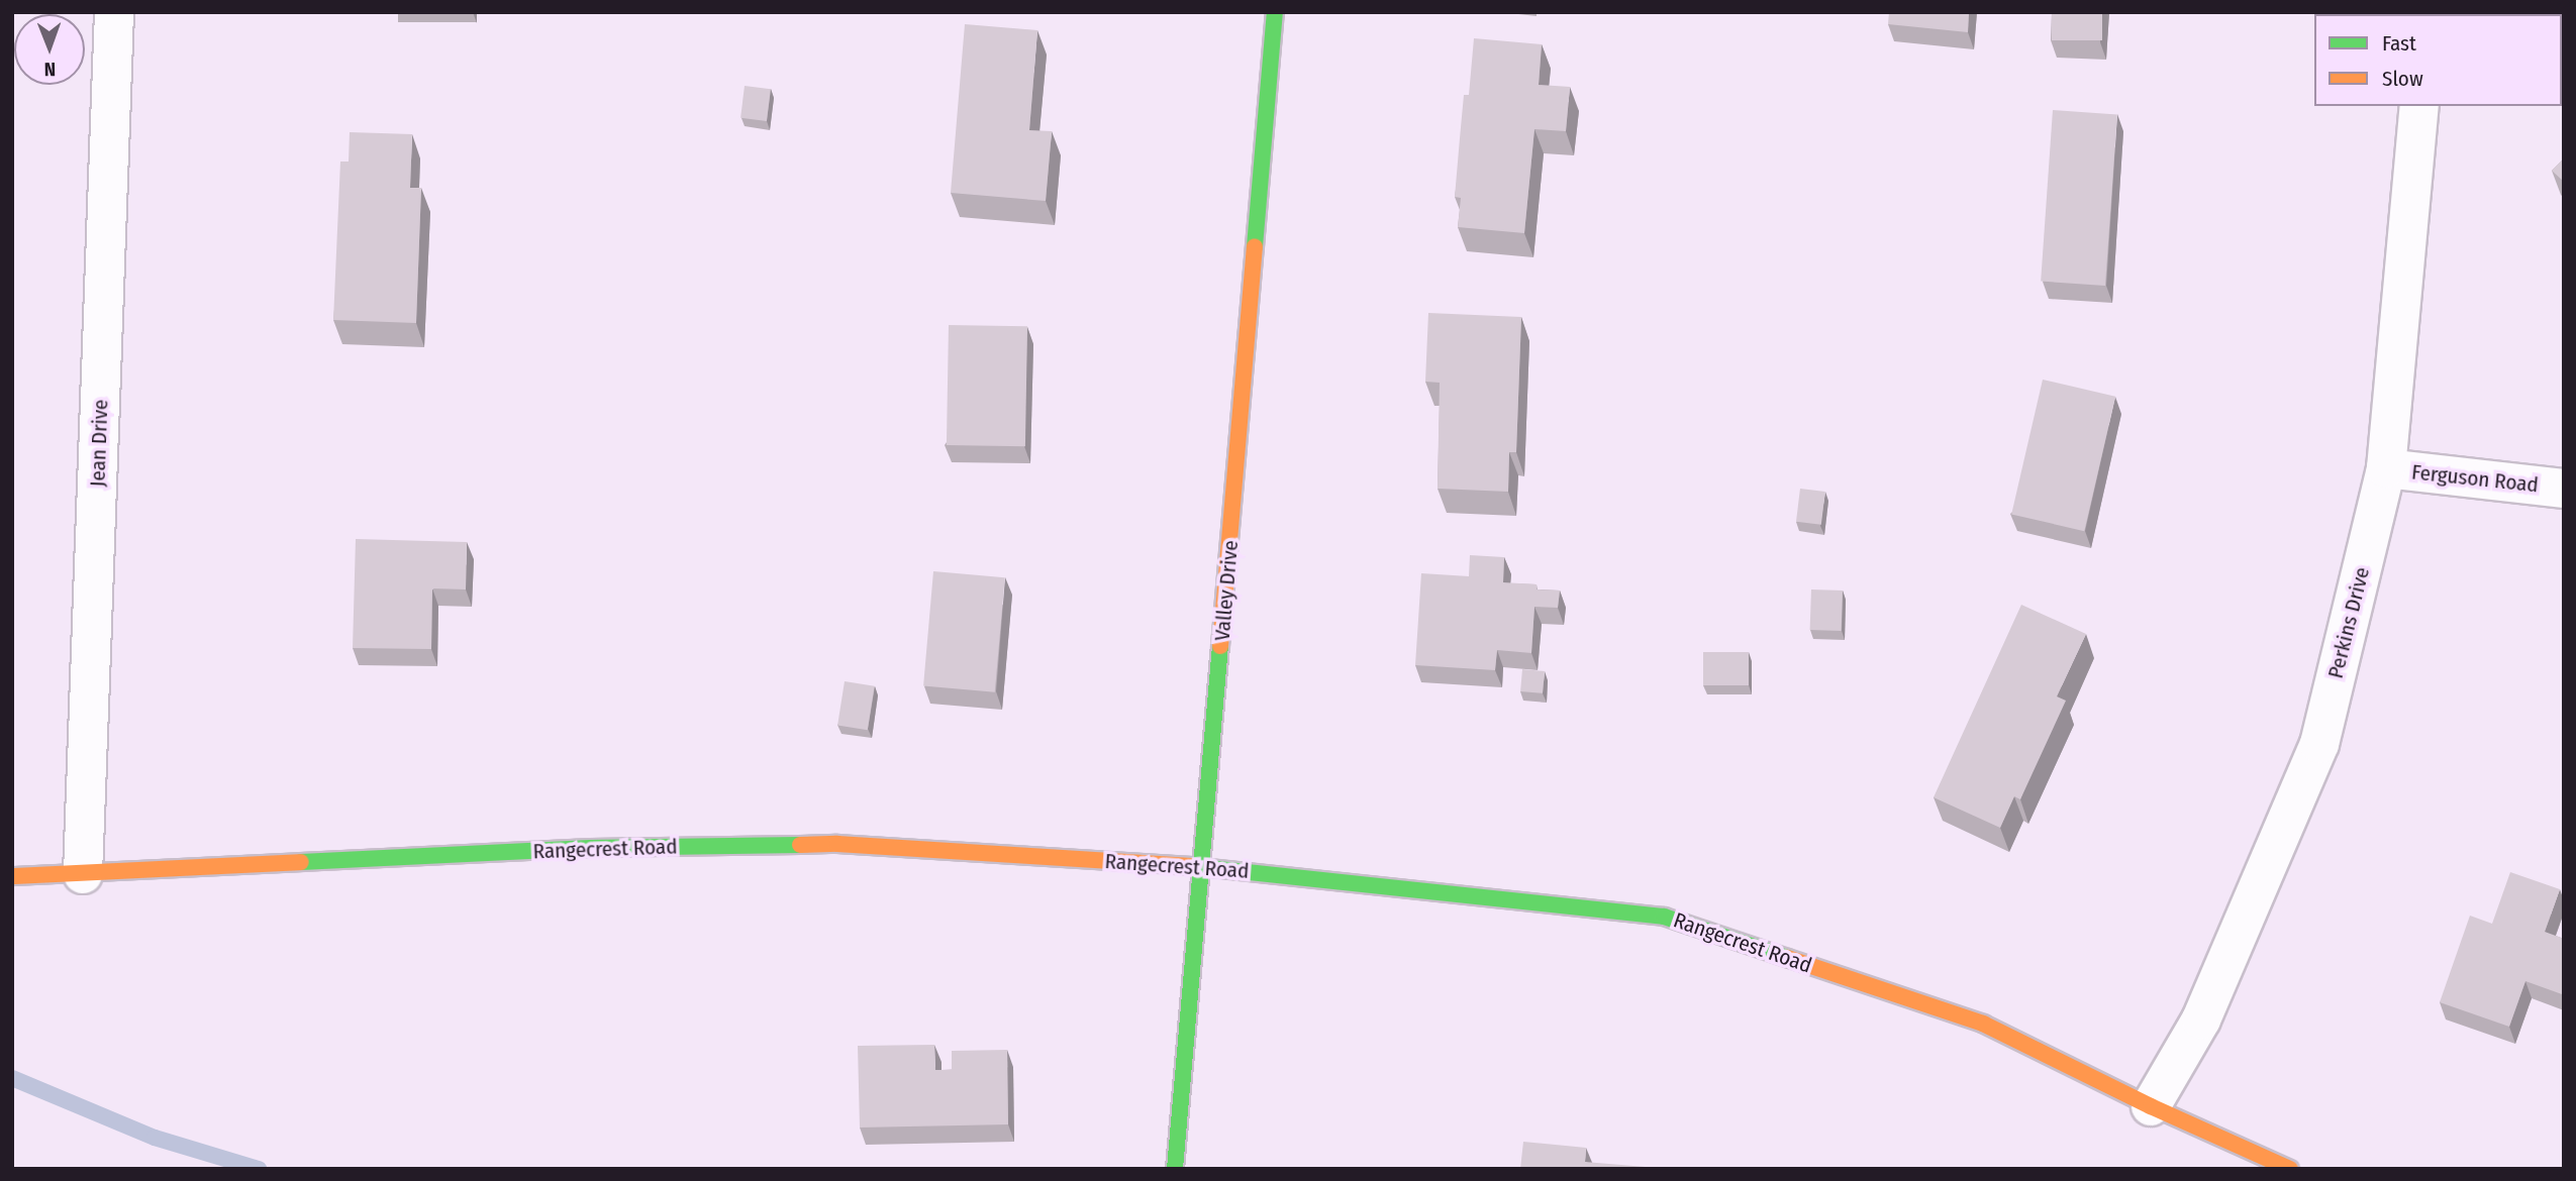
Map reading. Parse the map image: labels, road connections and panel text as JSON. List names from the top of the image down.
{
  "streets": {
    "street": [
      "Jean Drive",
      "Ferguson Road",
      "Valley Drive",
      "Perkins Drive",
      "Rangecrest Road"
    ]
  },
  "crossings": [
    ["Jean Drive", "Rangecrest Road"],
    ["Ferguson Road", "Perkins Drive"],
    ["Valley Drive", "Rangecrest Road"],
    ["Perkins Drive", "Rangecrest Road"]
  ],
  "legend": ["Fast", "Slow"],
  "north": "bottom"
}
